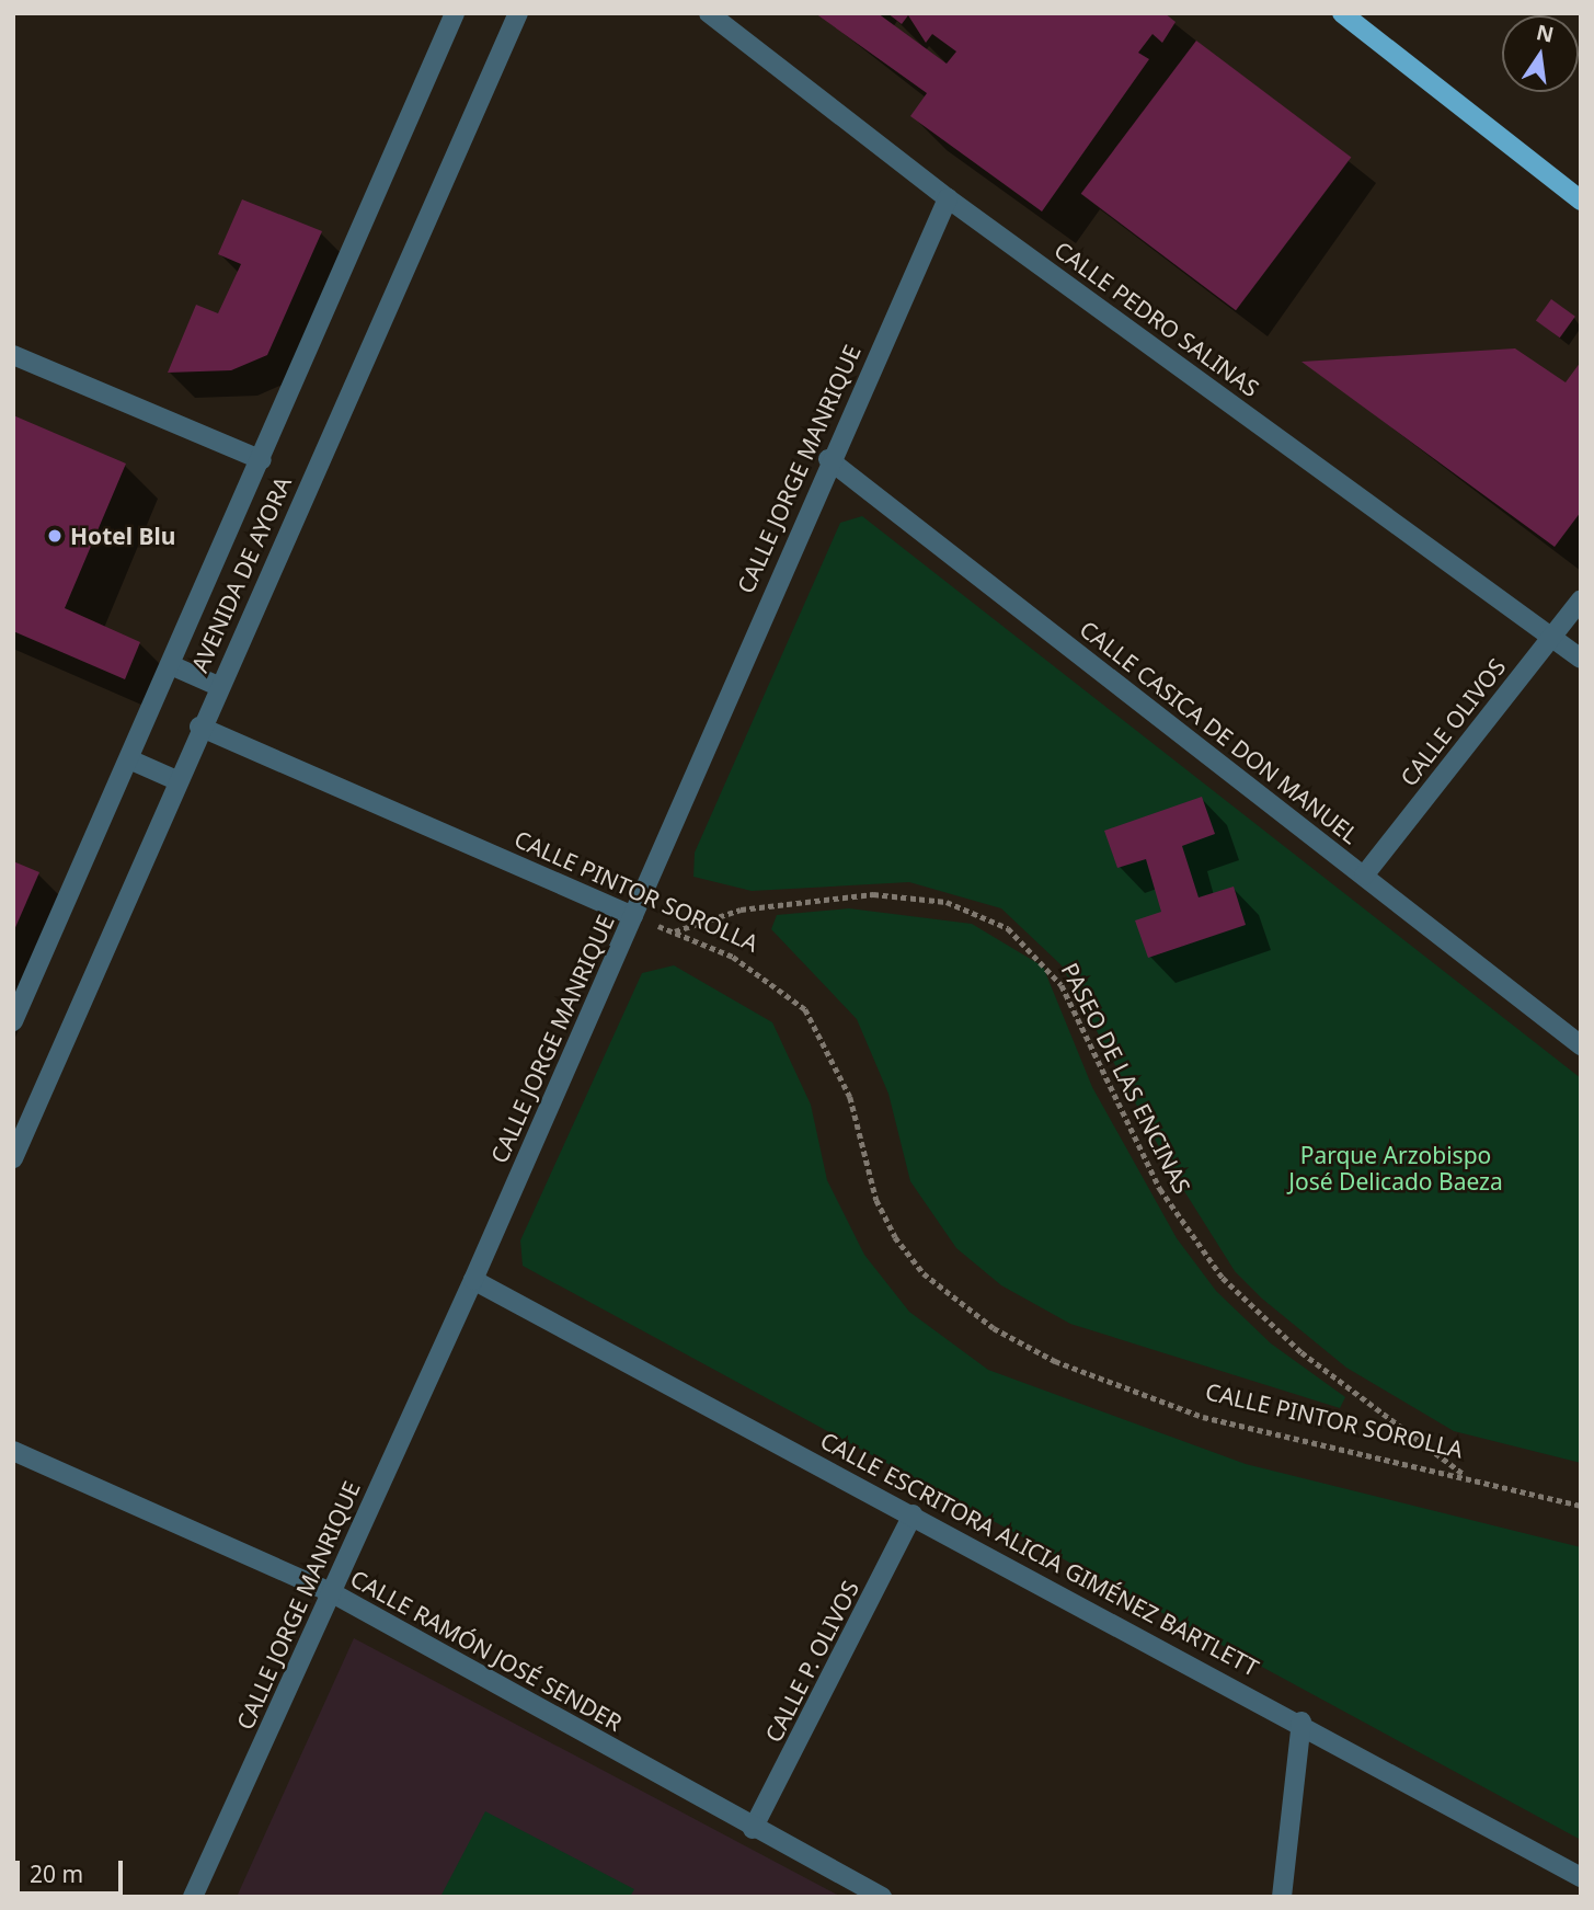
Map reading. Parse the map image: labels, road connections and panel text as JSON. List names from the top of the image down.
{
  "streets": {
    "street": [
      "CALLE PEDRO SALINAS",
      "CALLE JORGE MANRIQUE",
      "AVENIDA DE AYORA",
      "CALLE OLIVOS",
      "CALLE CASICA DE DON MANUEL",
      "CALLE PINTOR SOROLLA",
      "CALLE ESCRITORA ALICIA GIMÉNEZ BARTLETT",
      "CALLE RAMÓN JOSÉ SENDER",
      "CALLE P. OLIVOS"
    ],
    "path": ["PASEO DE LAS ENCINAS"]
  },
  "crossings": [
    ["CALLE PEDRO SALINAS", "CALLE JORGE MANRIQUE"],
    ["CALLE PEDRO SALINAS", "CALLE OLIVOS"],
    ["CALLE JORGE MANRIQUE", "CALLE CASICA DE DON MANUEL"],
    ["CALLE JORGE MANRIQUE", "CALLE PINTOR SOROLLA"],
    ["CALLE JORGE MANRIQUE", "CALLE ESCRITORA ALICIA GIMÉNEZ BARTLETT"],
    ["CALLE JORGE MANRIQUE", "CALLE RAMÓN JOSÉ SENDER"],
    ["AVENIDA DE AYORA", "CALLE PINTOR SOROLLA"],
    ["CALLE OLIVOS", "CALLE CASICA DE DON MANUEL"],
    ["CALLE PINTOR SOROLLA", "PASEO DE LAS ENCINAS"],
    ["CALLE ESCRITORA ALICIA GIMÉNEZ BARTLETT", "CALLE P. OLIVOS"],
    ["CALLE RAMÓN JOSÉ SENDER", "CALLE P. OLIVOS"]
  ],
  "parks": ["Parque Arzobispo José Delicado Baeza"],
  "places": ["Hotel Blu"],
  "scale_bar": "20 m",
  "north": "top"
}
